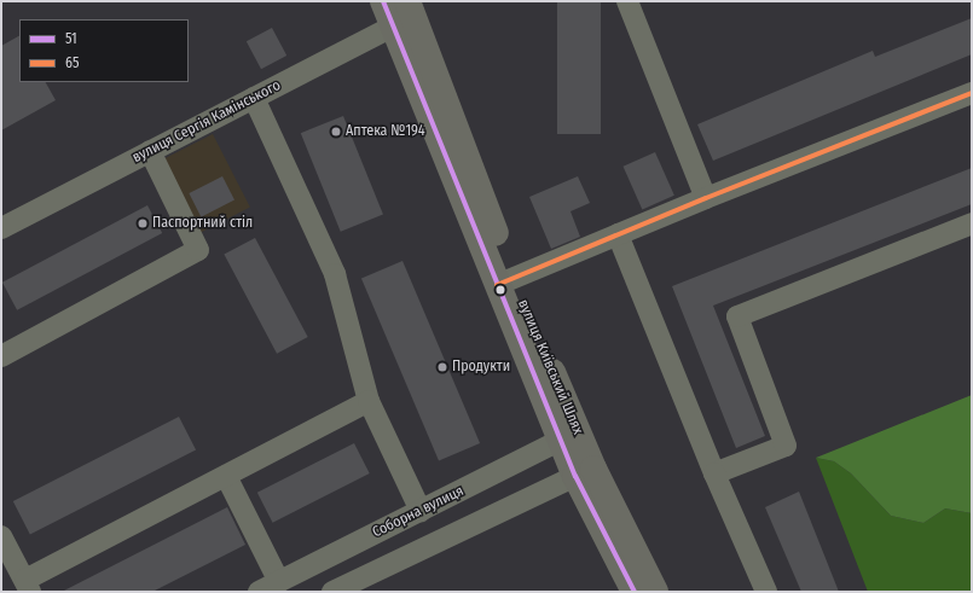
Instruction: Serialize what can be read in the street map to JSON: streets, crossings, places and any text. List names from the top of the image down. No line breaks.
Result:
{"streets":{"highway":["вулиця Київський Шлях"],"street":["вулиця Сергія Камінського","Соборна вулиця"]},"crossings":[["вулиця Сергія Камінського","вулиця Київський Шлях"],["вулиця Київський Шлях","Соборна вулиця"]],"places":["Аптека №194","Паспортний стіл","Продукти"],"lines":["transit line 51","transit line 65"],"legend":["51","65"]}
